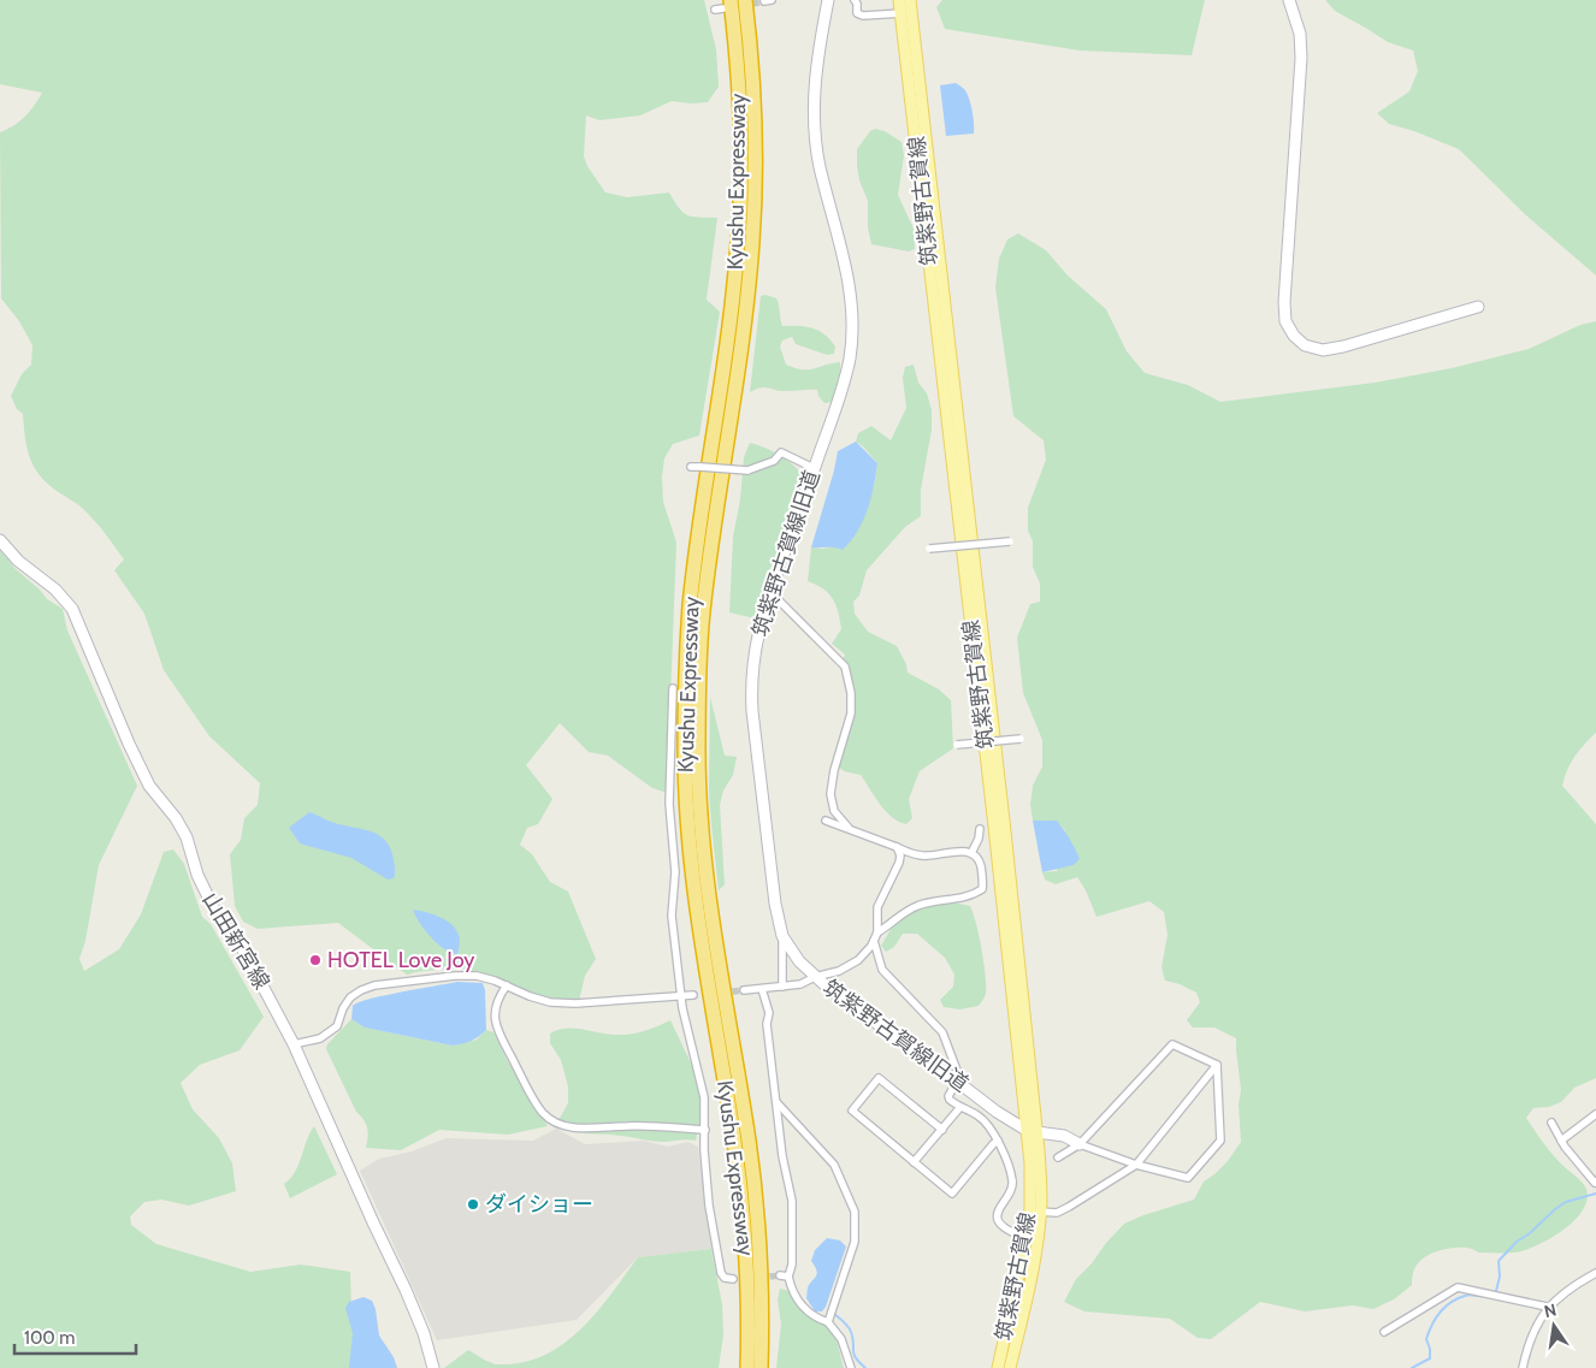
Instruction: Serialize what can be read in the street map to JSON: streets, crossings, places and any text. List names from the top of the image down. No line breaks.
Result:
{"streets":{"highway":["Kyushu Expressway"],"main road":["筑紫野古賀線"],"street":["筑紫野古賀線旧道","山田新宮線"]},"crossings":[["筑紫野古賀線","筑紫野古賀線旧道"]],"places":["HOTEL Love Joy","ダイショー"],"scale_bar":"100 m","north":"top"}
